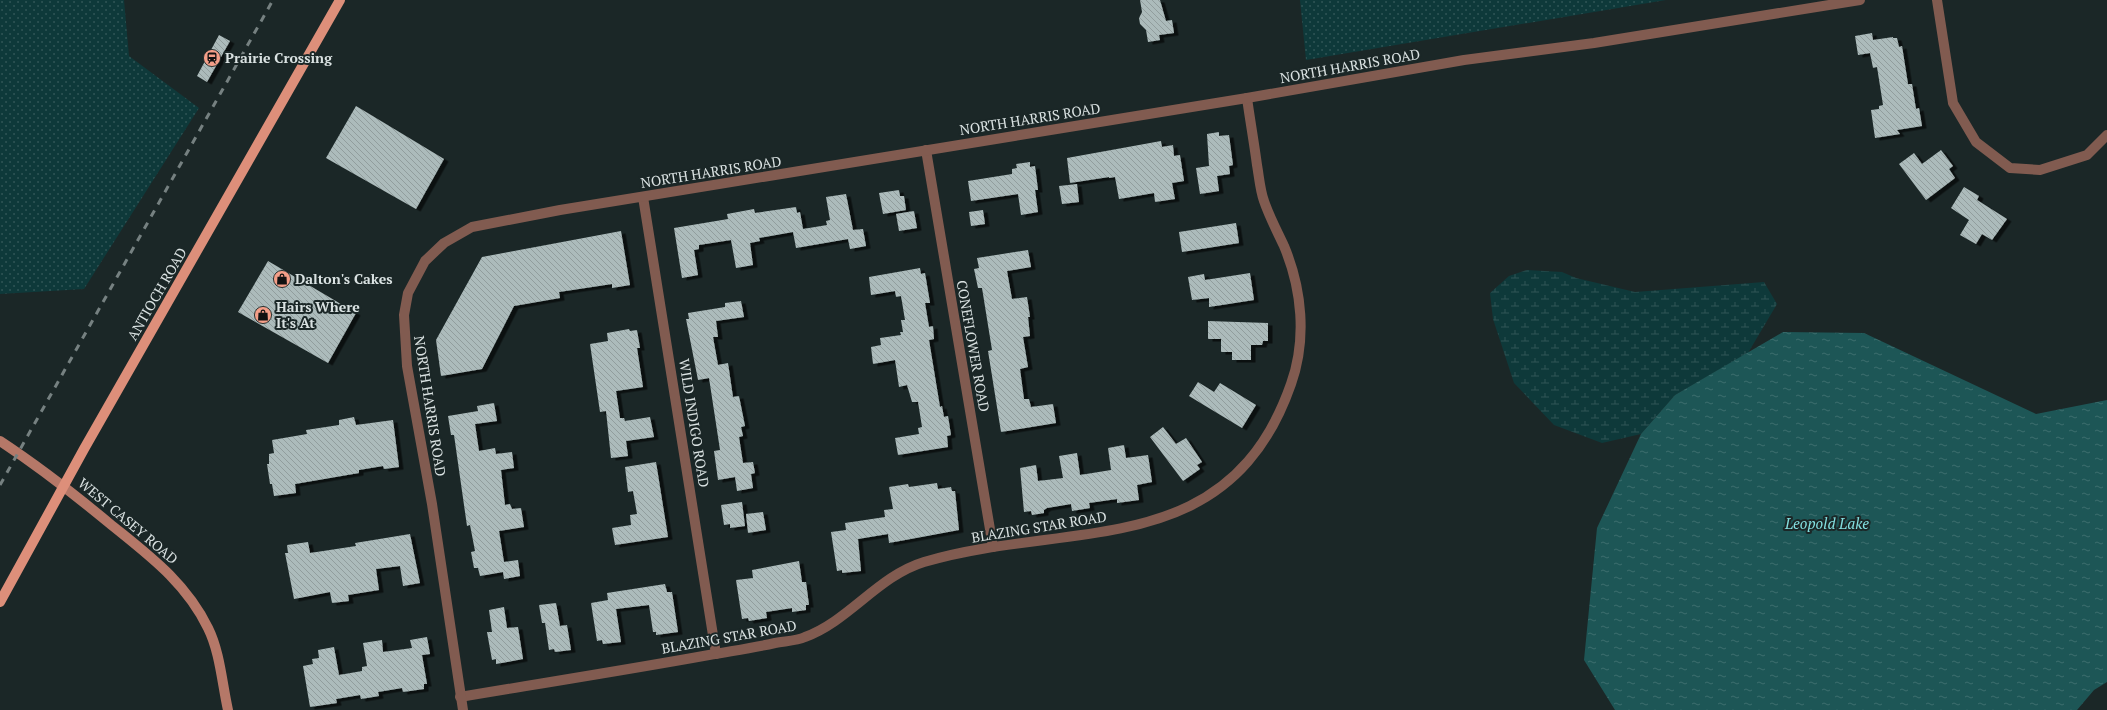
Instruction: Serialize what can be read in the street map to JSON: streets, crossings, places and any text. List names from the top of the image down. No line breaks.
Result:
{"streets":{"main road":["ANTIOCH ROAD","WEST CASEY ROAD"],"street":["NORTH HARRIS ROAD","CONEFLOWER ROAD","WILD INDIGO ROAD","BLAZING STAR ROAD"]},"crossings":[["NORTH HARRIS ROAD","CONEFLOWER ROAD"],["NORTH HARRIS ROAD","WILD INDIGO ROAD"],["NORTH HARRIS ROAD","BLAZING STAR ROAD"],["ANTIOCH ROAD","WEST CASEY ROAD"],["CONEFLOWER ROAD","BLAZING STAR ROAD"],["WILD INDIGO ROAD","BLAZING STAR ROAD"]],"water":["Leopold Lake"],"places":{"station":["Prairie Crossing"],"shop":["Dalton's Cakes","Hairs Where It's At"]}}
